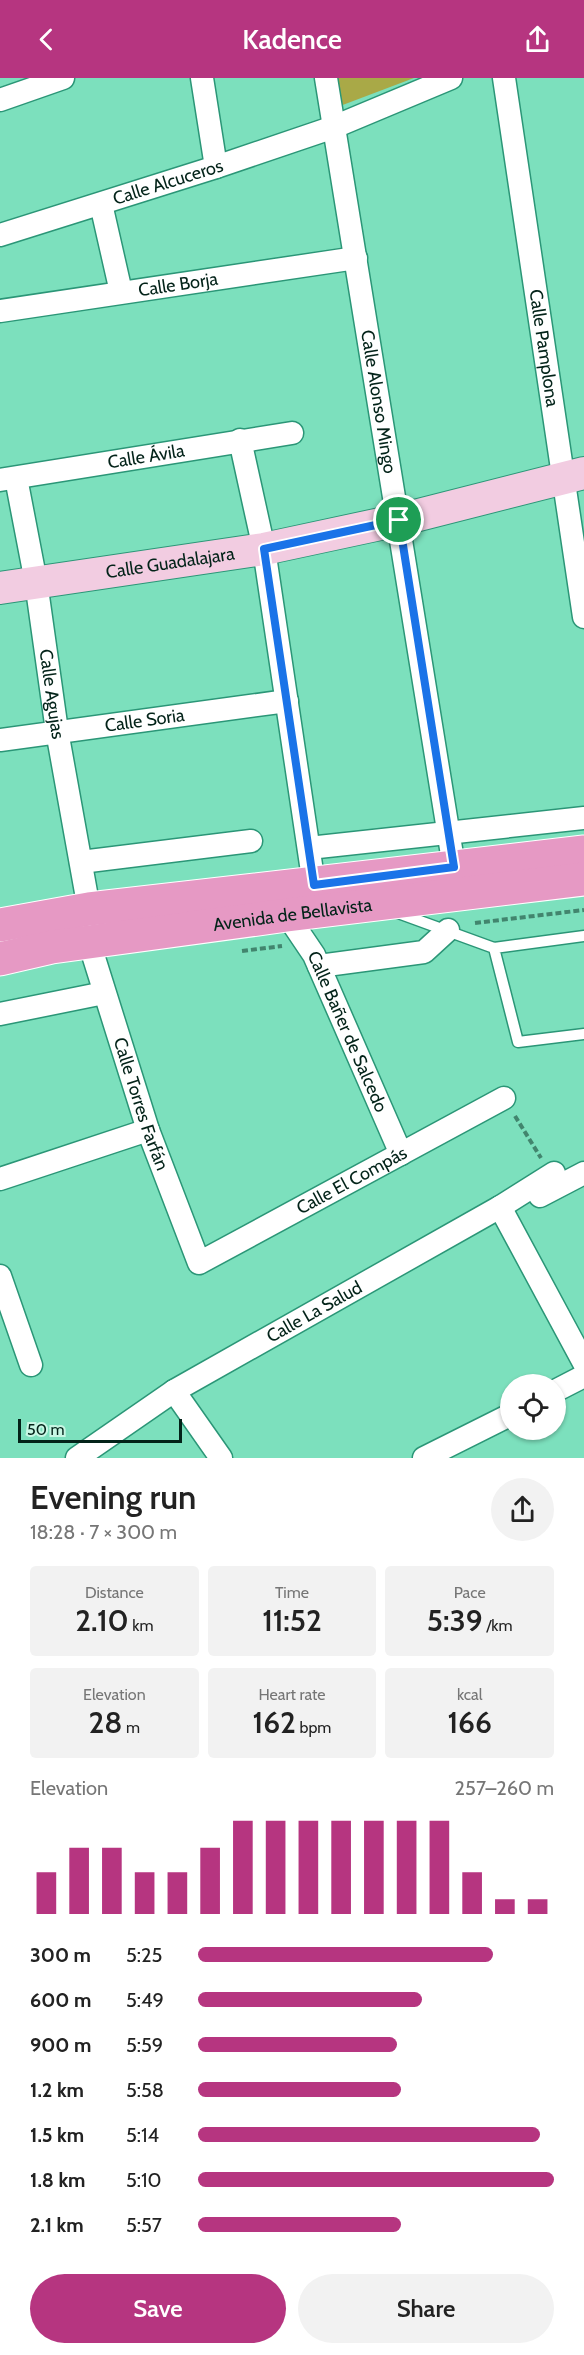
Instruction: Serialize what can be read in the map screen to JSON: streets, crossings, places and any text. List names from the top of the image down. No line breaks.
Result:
{"streets":{"main road":["Avenida de Bellavista"],"street":["Calle Alcuceros","Calle Borja","Calle Pamplona","Calle Alonso Mingo","Calle Ávila","Calle Guadalajara","Calle Agujas","Calle Soria","Calle Bañer de Salcedo","Calle Torres Farfán","Calle El Compás","Calle La Salud"]},"crossings":[["Calle Alcuceros","Calle Alonso Mingo"],["Calle Borja","Calle Alonso Mingo"],["Calle Pamplona","Calle Guadalajara"],["Calle Alonso Mingo","Calle Guadalajara"],["Calle Alonso Mingo","Avenida de Bellavista"],["Calle Ávila","Calle Agujas"],["Calle Guadalajara","Calle Agujas"],["Calle Agujas","Calle Soria"],["Calle Agujas","Avenida de Bellavista"],["Avenida de Bellavista","Calle Bañer de Salcedo"],["Avenida de Bellavista","Calle Torres Farfán"],["Calle Bañer de Salcedo","Calle El Compás"],["Calle Torres Farfán","Calle El Compás"]],"scale_bar":"50 m","page":{"header":"Kadence","scale":"50 m","heading":["Evening run","18:28 · 7 × 300 m"],"stats":[["Distance","2.10 km"],["Time","11:52"],["Pace","5:39 /km"],["Elevation","28 m"],["Heart rate","162 bpm"],["kcal","166"]],"chart":["Elevation","257–260 m"],"list":[{"name":"300 m","note":"5:25"},{"name":"600 m","note":"5:49"},{"name":"900 m","note":"5:59"},{"name":"1.2 km","note":"5:58"},{"name":"1.5 km","note":"5:14"},{"name":"1.8 km","note":"5:10"},{"name":"2.1 km","note":"5:57"}],"buttons":["Save","Share"]}}
